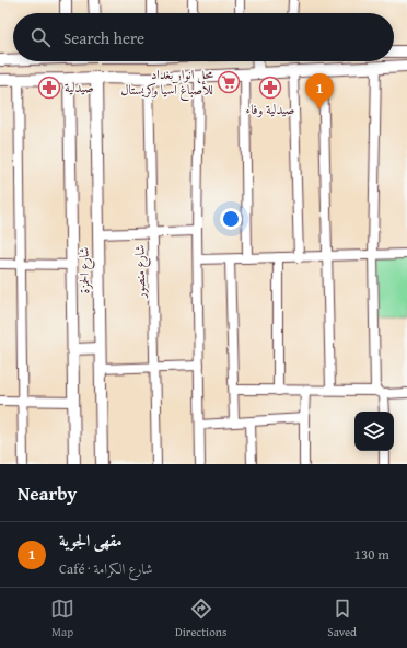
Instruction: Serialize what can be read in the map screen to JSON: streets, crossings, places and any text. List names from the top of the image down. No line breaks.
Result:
{"streets":{"street":["شارع الحمزة","شارع منصور"]},"places":{"supermarket":["محل انوار بغداد للأصباغ آسيا وكريستال"],"pharmacy":["صيدلية","صيدلية وفاء"]},"page":{"search":"Search here","pins":"1","heading":"Nearby","list":[{"mark":"1","name":"مقهى الجوية","note":"Café · شارع الكرامة","value":"130 m"}],"nav":["Map","Directions","Saved"]}}
